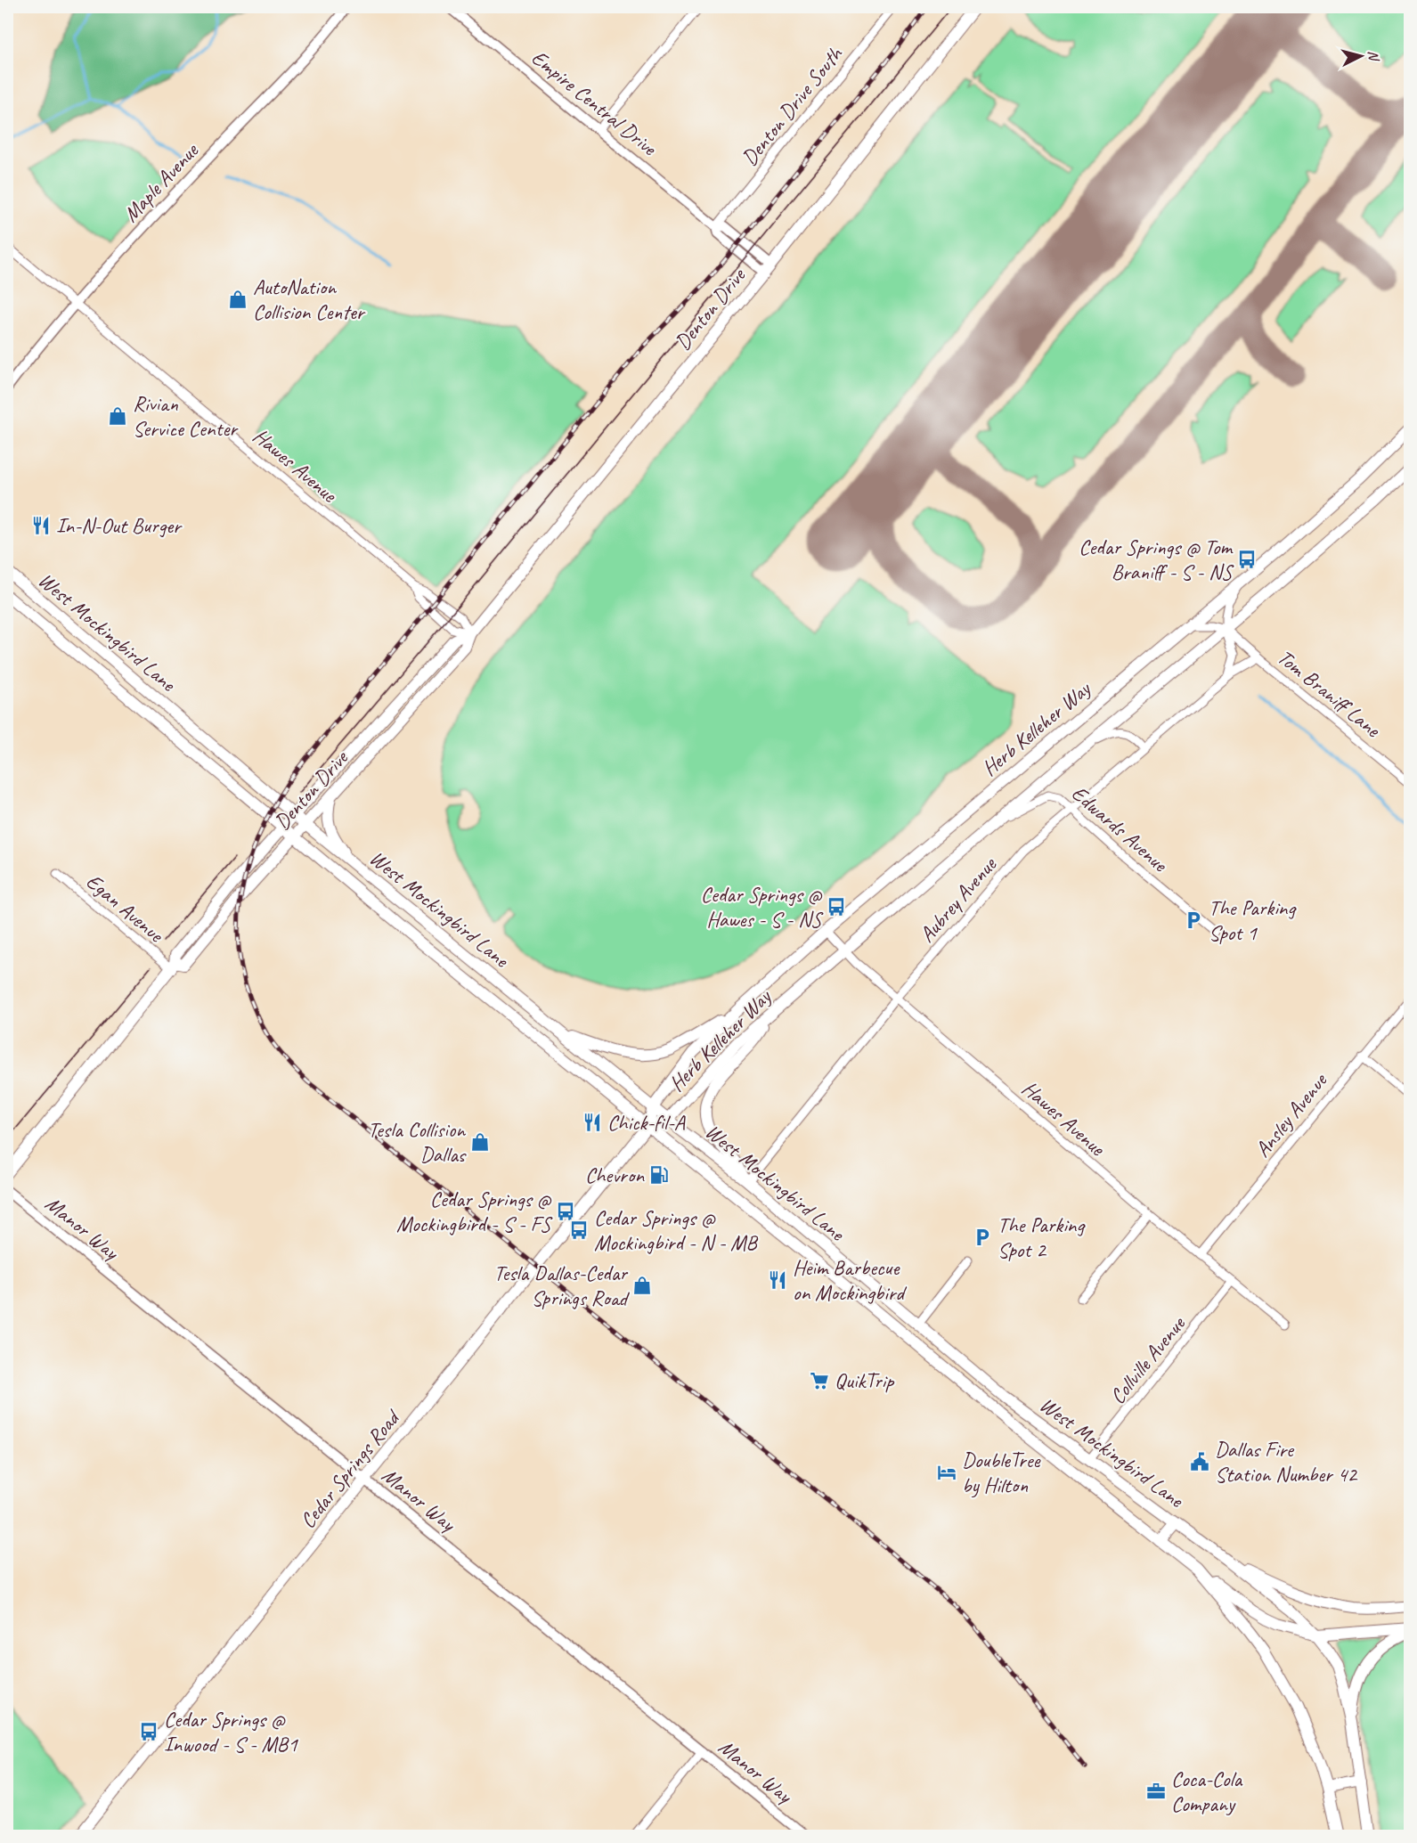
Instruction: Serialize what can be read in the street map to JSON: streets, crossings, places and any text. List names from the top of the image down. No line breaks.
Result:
{"streets":{"main road":["Denton Drive","West Mockingbird Lane","Herb Kelleher Way","Cedar Springs Road"],"street":["Empire Central Drive","Denton Drive South","Maple Avenue","Hawes Avenue","Tom Braniff Lane","Edwards Avenue","Aubrey Avenue","Egan Avenue","Ansley Avenue","Manor Way","Collville Avenue"]},"crossings":[["Empire Central Drive","Denton Drive South"],["Empire Central Drive","Denton Drive"],["Maple Avenue","Hawes Avenue"],["Denton Drive","Hawes Avenue"],["Denton Drive","West Mockingbird Lane"],["Denton Drive","Egan Avenue"],["Hawes Avenue","Herb Kelleher Way"],["Hawes Avenue","Aubrey Avenue"],["Hawes Avenue","Ansley Avenue"],["Hawes Avenue","Collville Avenue"],["West Mockingbird Lane","Herb Kelleher Way"],["West Mockingbird Lane","Aubrey Avenue"],["West Mockingbird Lane","Collville Avenue"],["West Mockingbird Lane","Cedar Springs Road"],["Tom Braniff Lane","Herb Kelleher Way"],["Tom Braniff Lane","Aubrey Avenue"],["Herb Kelleher Way","Edwards Avenue"],["Herb Kelleher Way","Cedar Springs Road"],["Edwards Avenue","Aubrey Avenue"],["Manor Way","Cedar Springs Road"]],"places":{"shop":["AutoNation Collision Center","Rivian Service Center","Tesla Collision Dallas","Tesla Dallas-Cedar Springs Road"],"restaurant":["In-N-Out Burger","Chick-fil-A","Heim Barbecue on Mockingbird"],"bus stop":["Cedar Springs @ Tom Braniff - S - NS","Cedar Springs @ Hawes - S - NS","Cedar Springs @ Mockingbird - S - FS","Cedar Springs @ Mockingbird - N - MB","Cedar Springs @ Inwood - S - MB1"],"parking":["The Parking Spot 1","The Parking Spot 2"],"fuel station":["Chevron"],"supermarket":["QuikTrip"],"public building":["Dallas Fire Station Number 42"],"hotel":["DoubleTree by Hilton"],"office":["Coca-Cola Company"]},"north":"right"}
